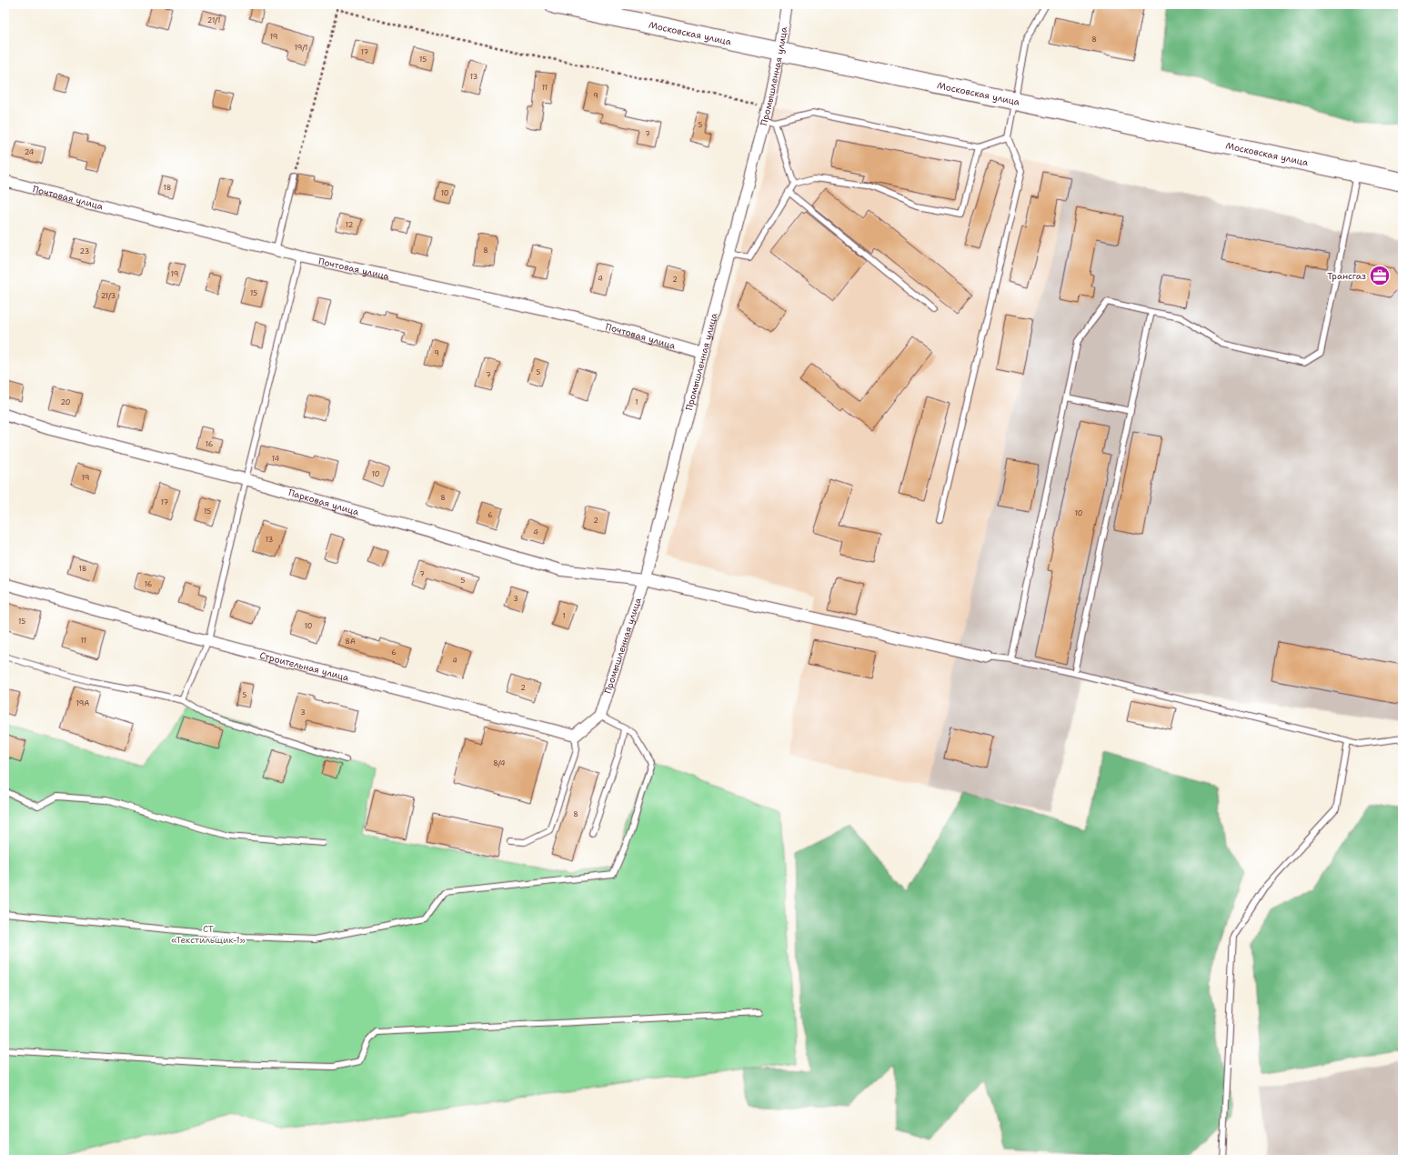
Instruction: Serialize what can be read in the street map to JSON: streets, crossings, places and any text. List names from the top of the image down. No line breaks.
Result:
{"streets":{"highway":["Московская улица"],"street":["Промышленная улица","Почтовая улица","Парковая улица","Строительная улица"]},"crossings":[["Московская улица","Промышленная улица"],["Промышленная улица","Почтовая улица"],["Промышленная улица","Парковая улица"]],"parks":["СТ «Текстильщик-1»"],"places":{"office":["Трансгаз"]},"house_numbers":["21/1","19","8","19/1","17","15","13","11","9","5","7","24","18","10","12","8","23","19","4","2","15","21/3","9","5","7","20","1","16","14","10","19","8","17","15","10","6","2","4","13","18","7","5","16","3","1","15","10","11","8А","6","4","2","5","19А","3","8/4","8"]}
